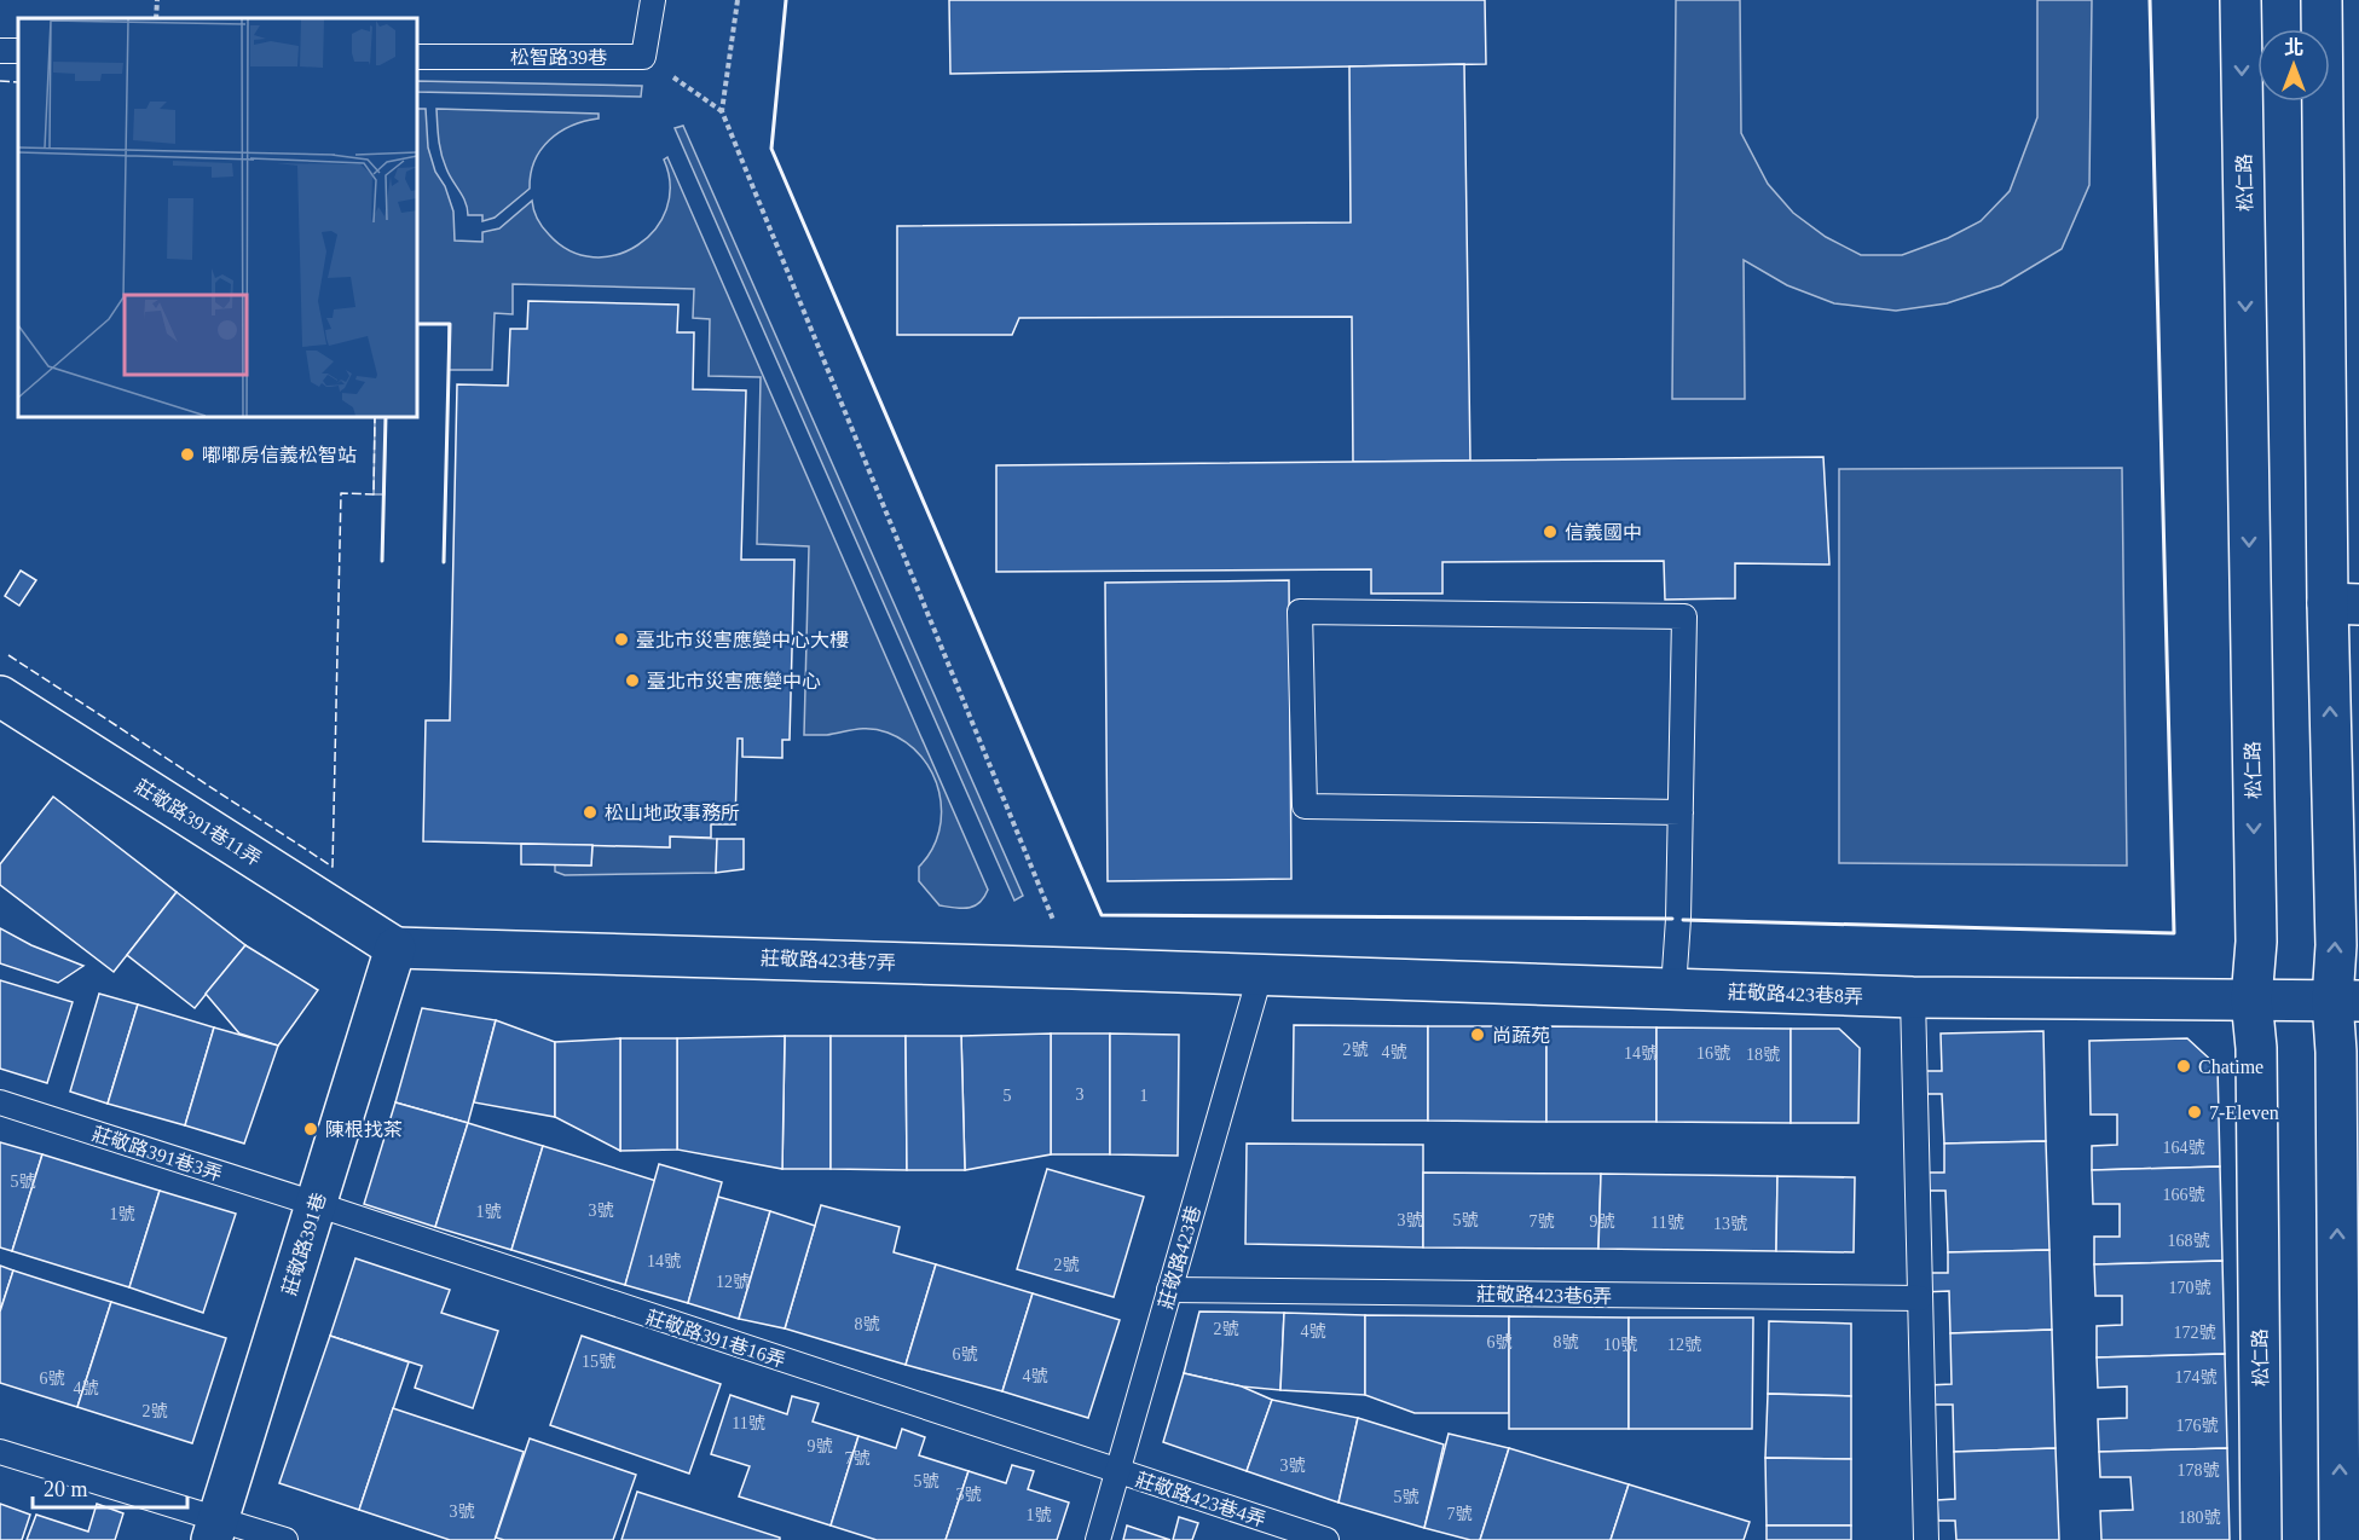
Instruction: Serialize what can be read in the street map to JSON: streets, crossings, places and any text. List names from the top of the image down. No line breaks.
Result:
{"streets":{"street":["松仁路","莊敬路391巷11弄","莊敬路423巷7弄","莊敬路423巷8弄","莊敬路391巷"],"lane":["松智路39巷","莊敬路391巷3弄","莊敬路423巷","莊敬路423巷6弄","莊敬路391巷16弄","莊敬路423巷4弄"]},"crossings":[["松仁路","莊敬路423巷8弄"],["莊敬路391巷11弄","莊敬路423巷7弄"],["莊敬路391巷11弄","莊敬路391巷"],["莊敬路423巷7弄","莊敬路423巷8弄"],["莊敬路423巷7弄","莊敬路391巷"],["莊敬路423巷7弄","莊敬路423巷"],["莊敬路423巷8弄","莊敬路423巷"],["莊敬路391巷3弄","莊敬路391巷"],["莊敬路391巷3弄","莊敬路391巷16弄"],["莊敬路391巷","莊敬路391巷16弄"],["莊敬路423巷","莊敬路423巷6弄"],["莊敬路423巷","莊敬路391巷16弄"],["莊敬路423巷","莊敬路423巷4弄"],["莊敬路391巷16弄","莊敬路423巷4弄"]],"places":["嘟嘟房信義松智站","信義國中","臺北市災害應變中心大樓","臺北市災害應變中心","松山地政事務所","尚蔬苑","Chatime","7-Eleven","陳根找茶"],"house_numbers":["2號","4號","14號","16號","18號","3","5","1","164號","5號","166號","3號","1號","1號","3號","5號","7號","9號","11號","13號","168號","14號","2號","12號","170號","8號","2號","4號","172號","6號","8號","10號","12號","6號","15號","4號","174號","6號","4號","2號","11號","176號","9號","7號","3號","178號","5號","3號","5號","3號","7號","1號","180號"],"scale_bar":"20 m","north":"top"}
